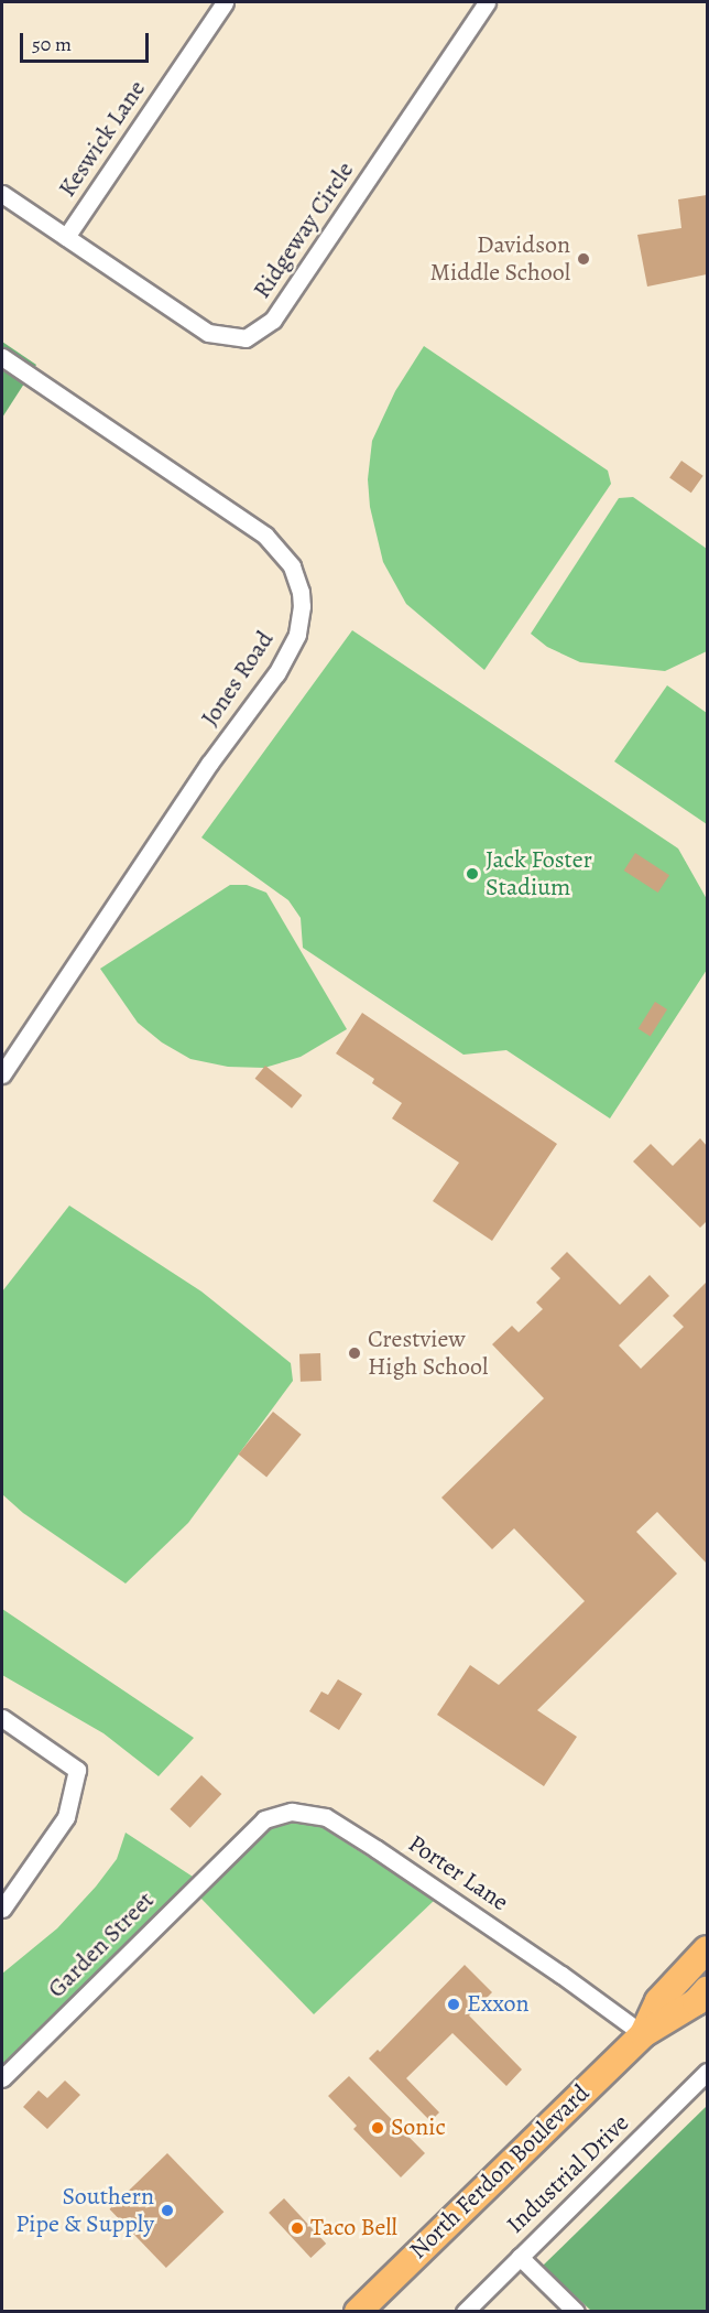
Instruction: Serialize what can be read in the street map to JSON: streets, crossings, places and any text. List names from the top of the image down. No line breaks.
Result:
{"streets":{"main road":["North Ferdon Boulevard"],"street":["Keswick Lane","Ridgeway Circle","Jones Road","Porter Lane","Garden Street","Industrial Drive"]},"crossings":[["Keswick Lane","Ridgeway Circle"],["Porter Lane","Garden Street"],["Porter Lane","North Ferdon Boulevard"]],"places":["Davidson Middle School","Jack Foster Stadium","Crestview High School","Exxon","Sonic","Southern Pipe & Supply","Taco Bell"],"scale_bar":"50 m"}
